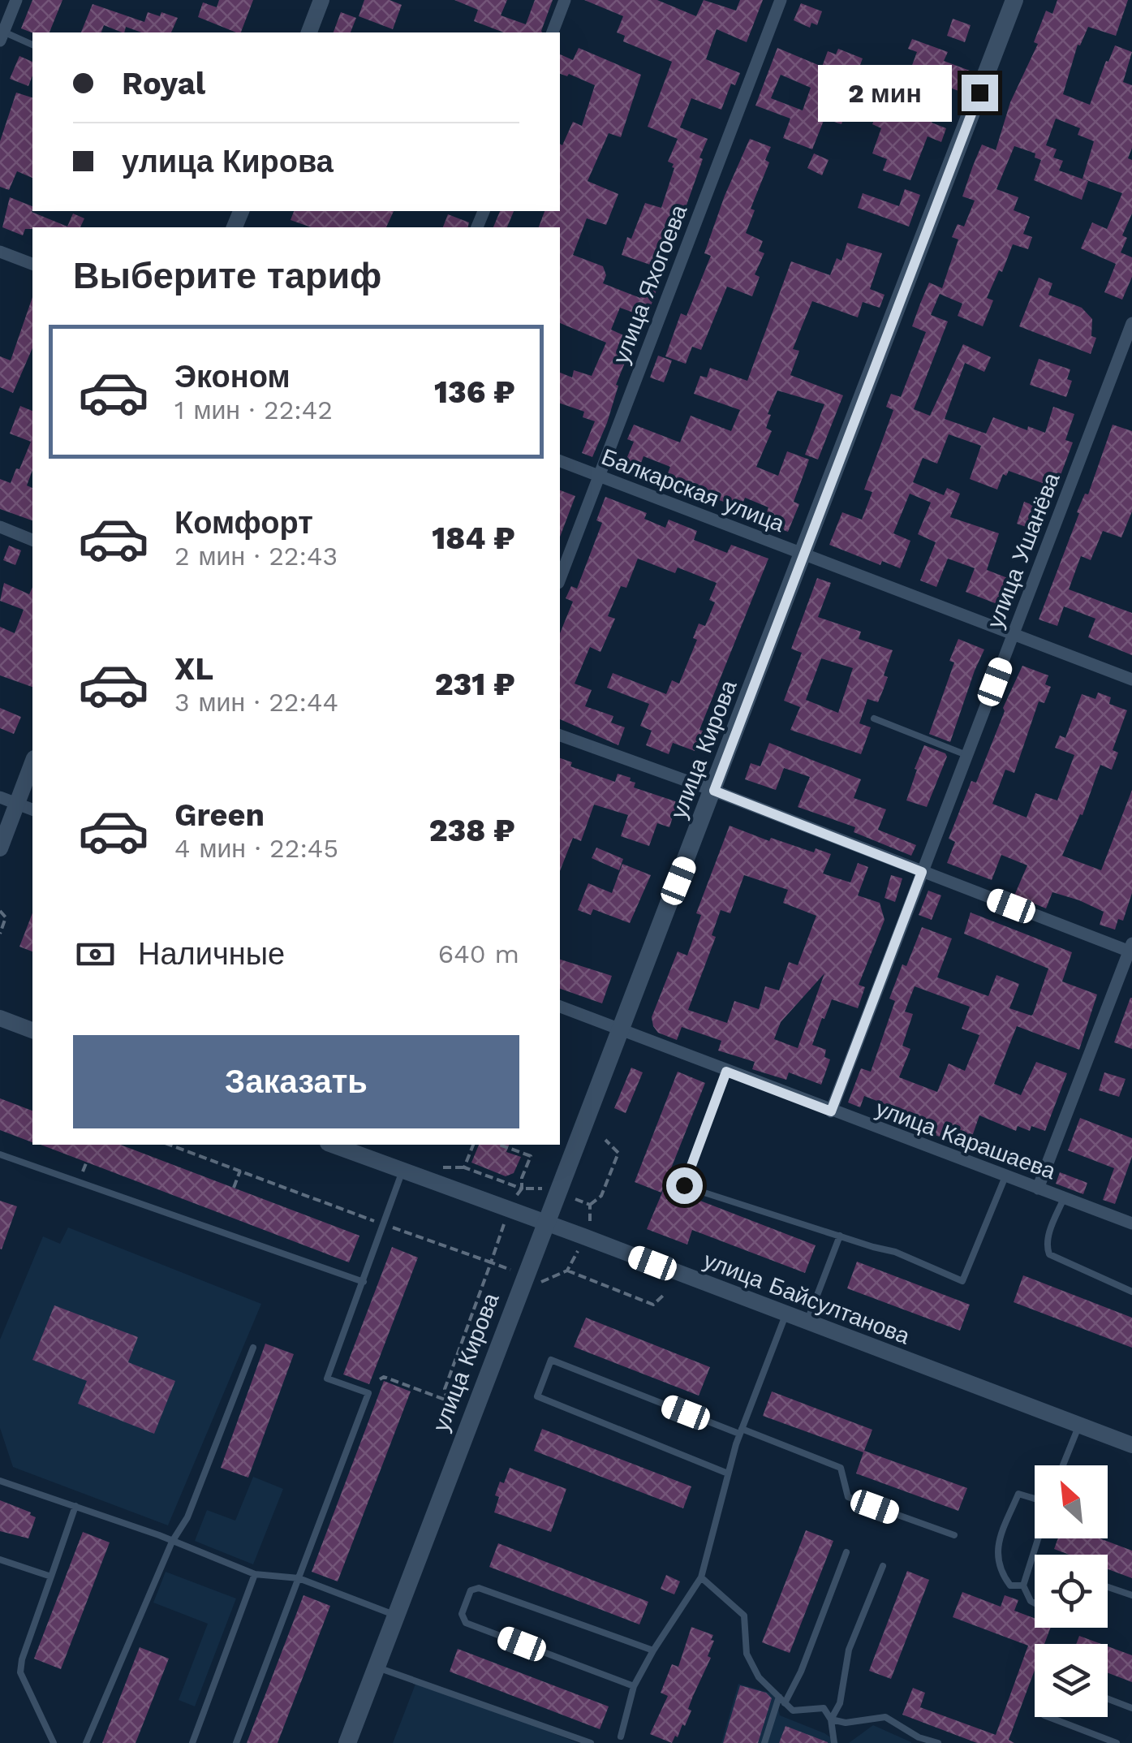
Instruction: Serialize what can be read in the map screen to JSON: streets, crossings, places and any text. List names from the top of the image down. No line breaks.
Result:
{"streets":{"main road":["улица Кирова"],"street":["улица Яхогоева","Балкарская улица","улица Ушанёва","улица Карашаева","улица Байсултанова"]},"crossings":[["улица Яхогоева","Балкарская улица"],["Балкарская улица","улица Ушанёва"],["Балкарская улица","улица Кирова"],["улица Ушанёва","улица Карашаева"],["улица Кирова","улица Карашаева"],["улица Кирова","улица Байсултанова"]],"north":"top left","page":{"banner":["Royal","улица Кирова"],"bubble":"2 мин","heading":"Выберите тариф","list":[{"name":"Эконом","note":"1 мин · 22:42","value":"136 ₽"},{"name":"Комфорт","note":"2 мин · 22:43","value":"184 ₽"},{"name":"XL","note":"3 мин · 22:44","value":"231 ₽"},{"name":"Green","note":"4 мин · 22:45","value":"238 ₽"}],"pay":["Наличные","640 m"],"buttons":"Заказать"}}
